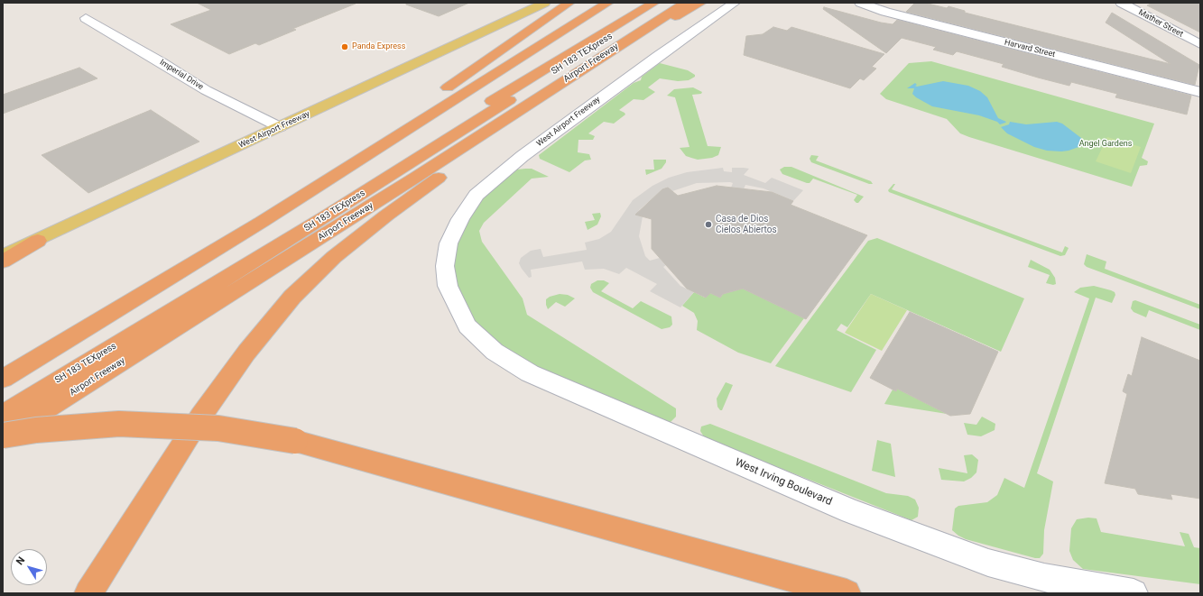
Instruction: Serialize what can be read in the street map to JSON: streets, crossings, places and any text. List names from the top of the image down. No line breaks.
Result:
{"streets":{"highway":["SH 183 TEXpress","Airport Freeway"],"main road":["West Airport Freeway"],"street":["Mather Street","Harvard Street","Imperial Drive","West Irving Boulevard"]},"crossings":[["Imperial Drive","West Airport Freeway"],["West Airport Freeway","West Irving Boulevard"]],"parks":["Angel Gardens"],"places":["Panda Express","Casa de Dios Cielos Abiertos"],"north":"top left"}
